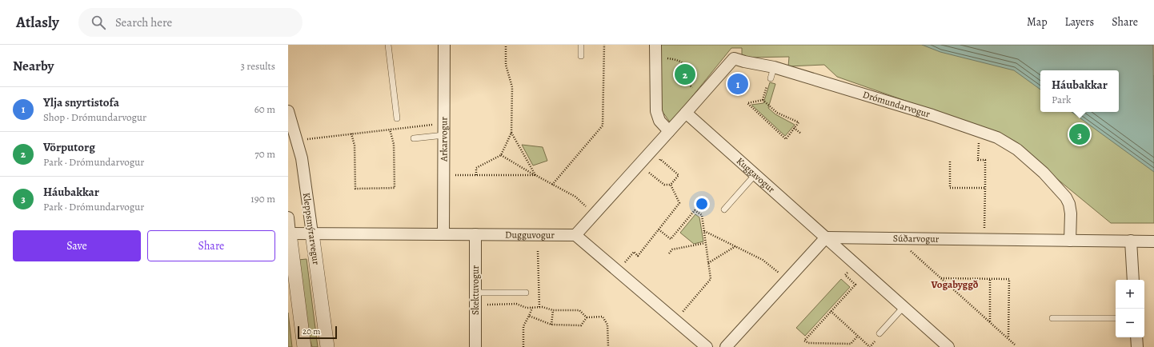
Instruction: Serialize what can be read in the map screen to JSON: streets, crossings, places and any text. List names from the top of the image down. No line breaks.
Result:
{"streets":{"street":["Drómundarvogur","Arkarvogur","Kuggavogur","Kleppsmýrarvegur","Dugguvogur","Súðarvogur","Skektuvogur"]},"crossings":[["Drómundarvogur","Kuggavogur"],["Drómundarvogur","Súðarvogur"],["Arkarvogur","Dugguvogur"],["Kuggavogur","Súðarvogur"],["Kleppsmýrarvegur","Dugguvogur"],["Dugguvogur","Skektuvogur"]],"districts":["Vogabyggð"],"scale_bar":"20 m","page":{"header":"Atlasly","search":"Search here","nav":["Map","Layers","Share"],"heading":["Nearby","3 results"],"pins":["2","1","3"],"popup":["Háubakkar","Park"],"list":[{"mark":"1","name":"Ylja snyrtistofa","note":"Shop · Drómundarvogur","value":"60 m"},{"mark":"2","name":"Vörputorg","note":"Park · Drómundarvogur","value":"70 m"},{"mark":"3","name":"Háubakkar","note":"Park · Drómundarvogur","value":"190 m"}],"buttons":["Save","Share"],"map_buttons":["+","−"],"scale":"20 m"}}
